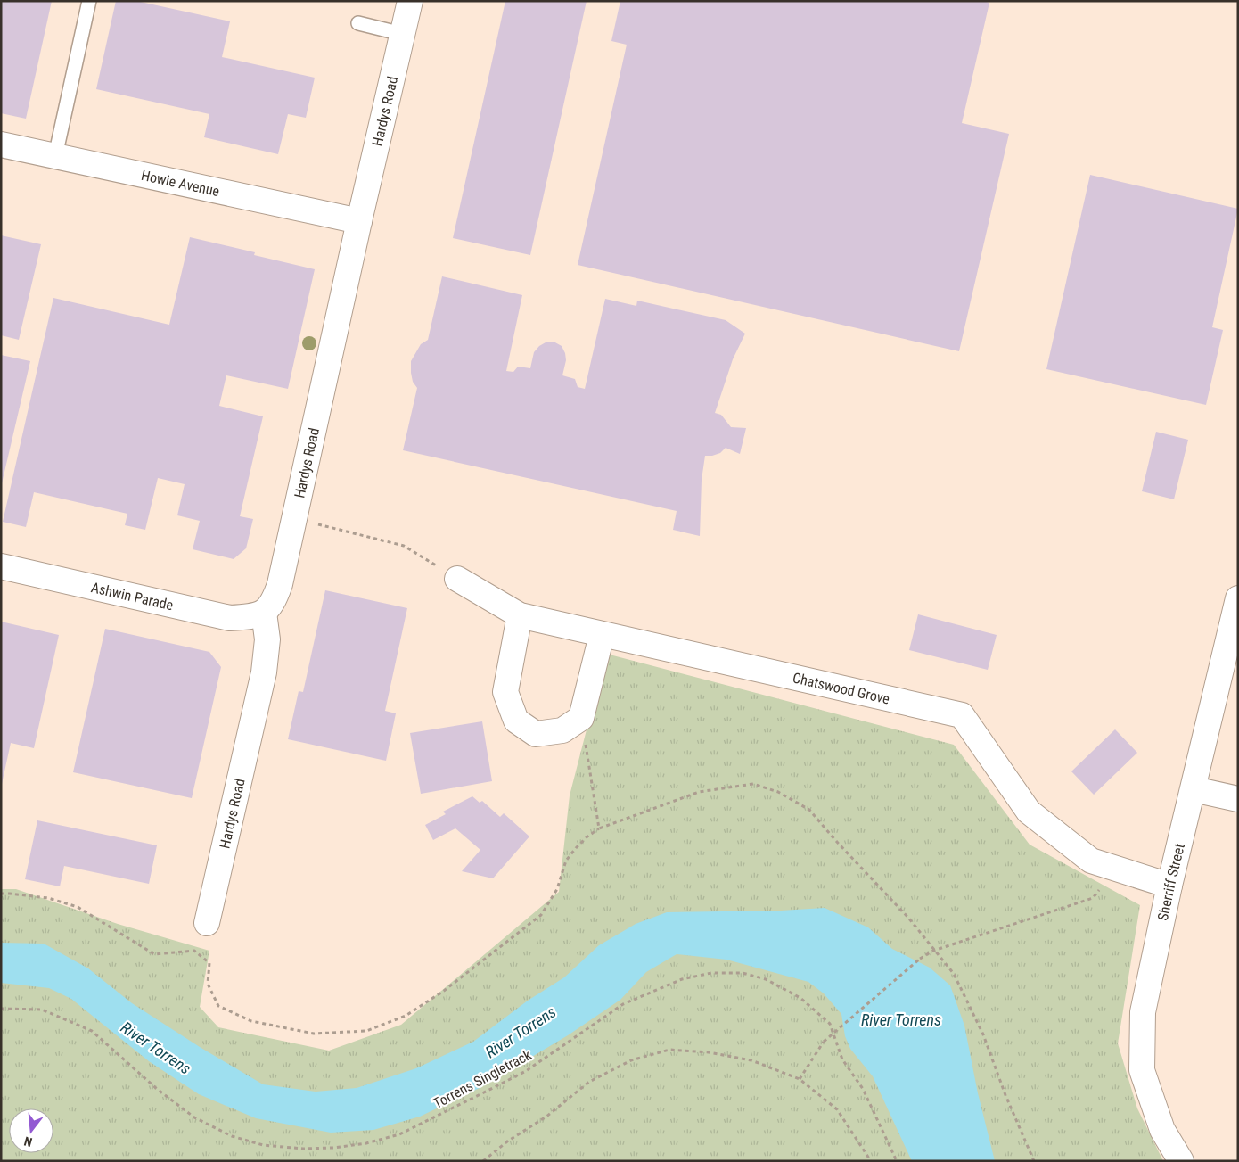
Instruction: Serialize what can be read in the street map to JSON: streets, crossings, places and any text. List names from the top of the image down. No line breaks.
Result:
{"streets":{"street":["Hardys Road","Howie Avenue","Ashwin Parade","Chatswood Grove","Sherriff Street"],"path":["Torrens Singletrack"]},"crossings":[["Hardys Road","Howie Avenue"],["Hardys Road","Ashwin Parade"],["Chatswood Grove","Sherriff Street"]],"water":["River Torrens"],"north":"bottom"}
